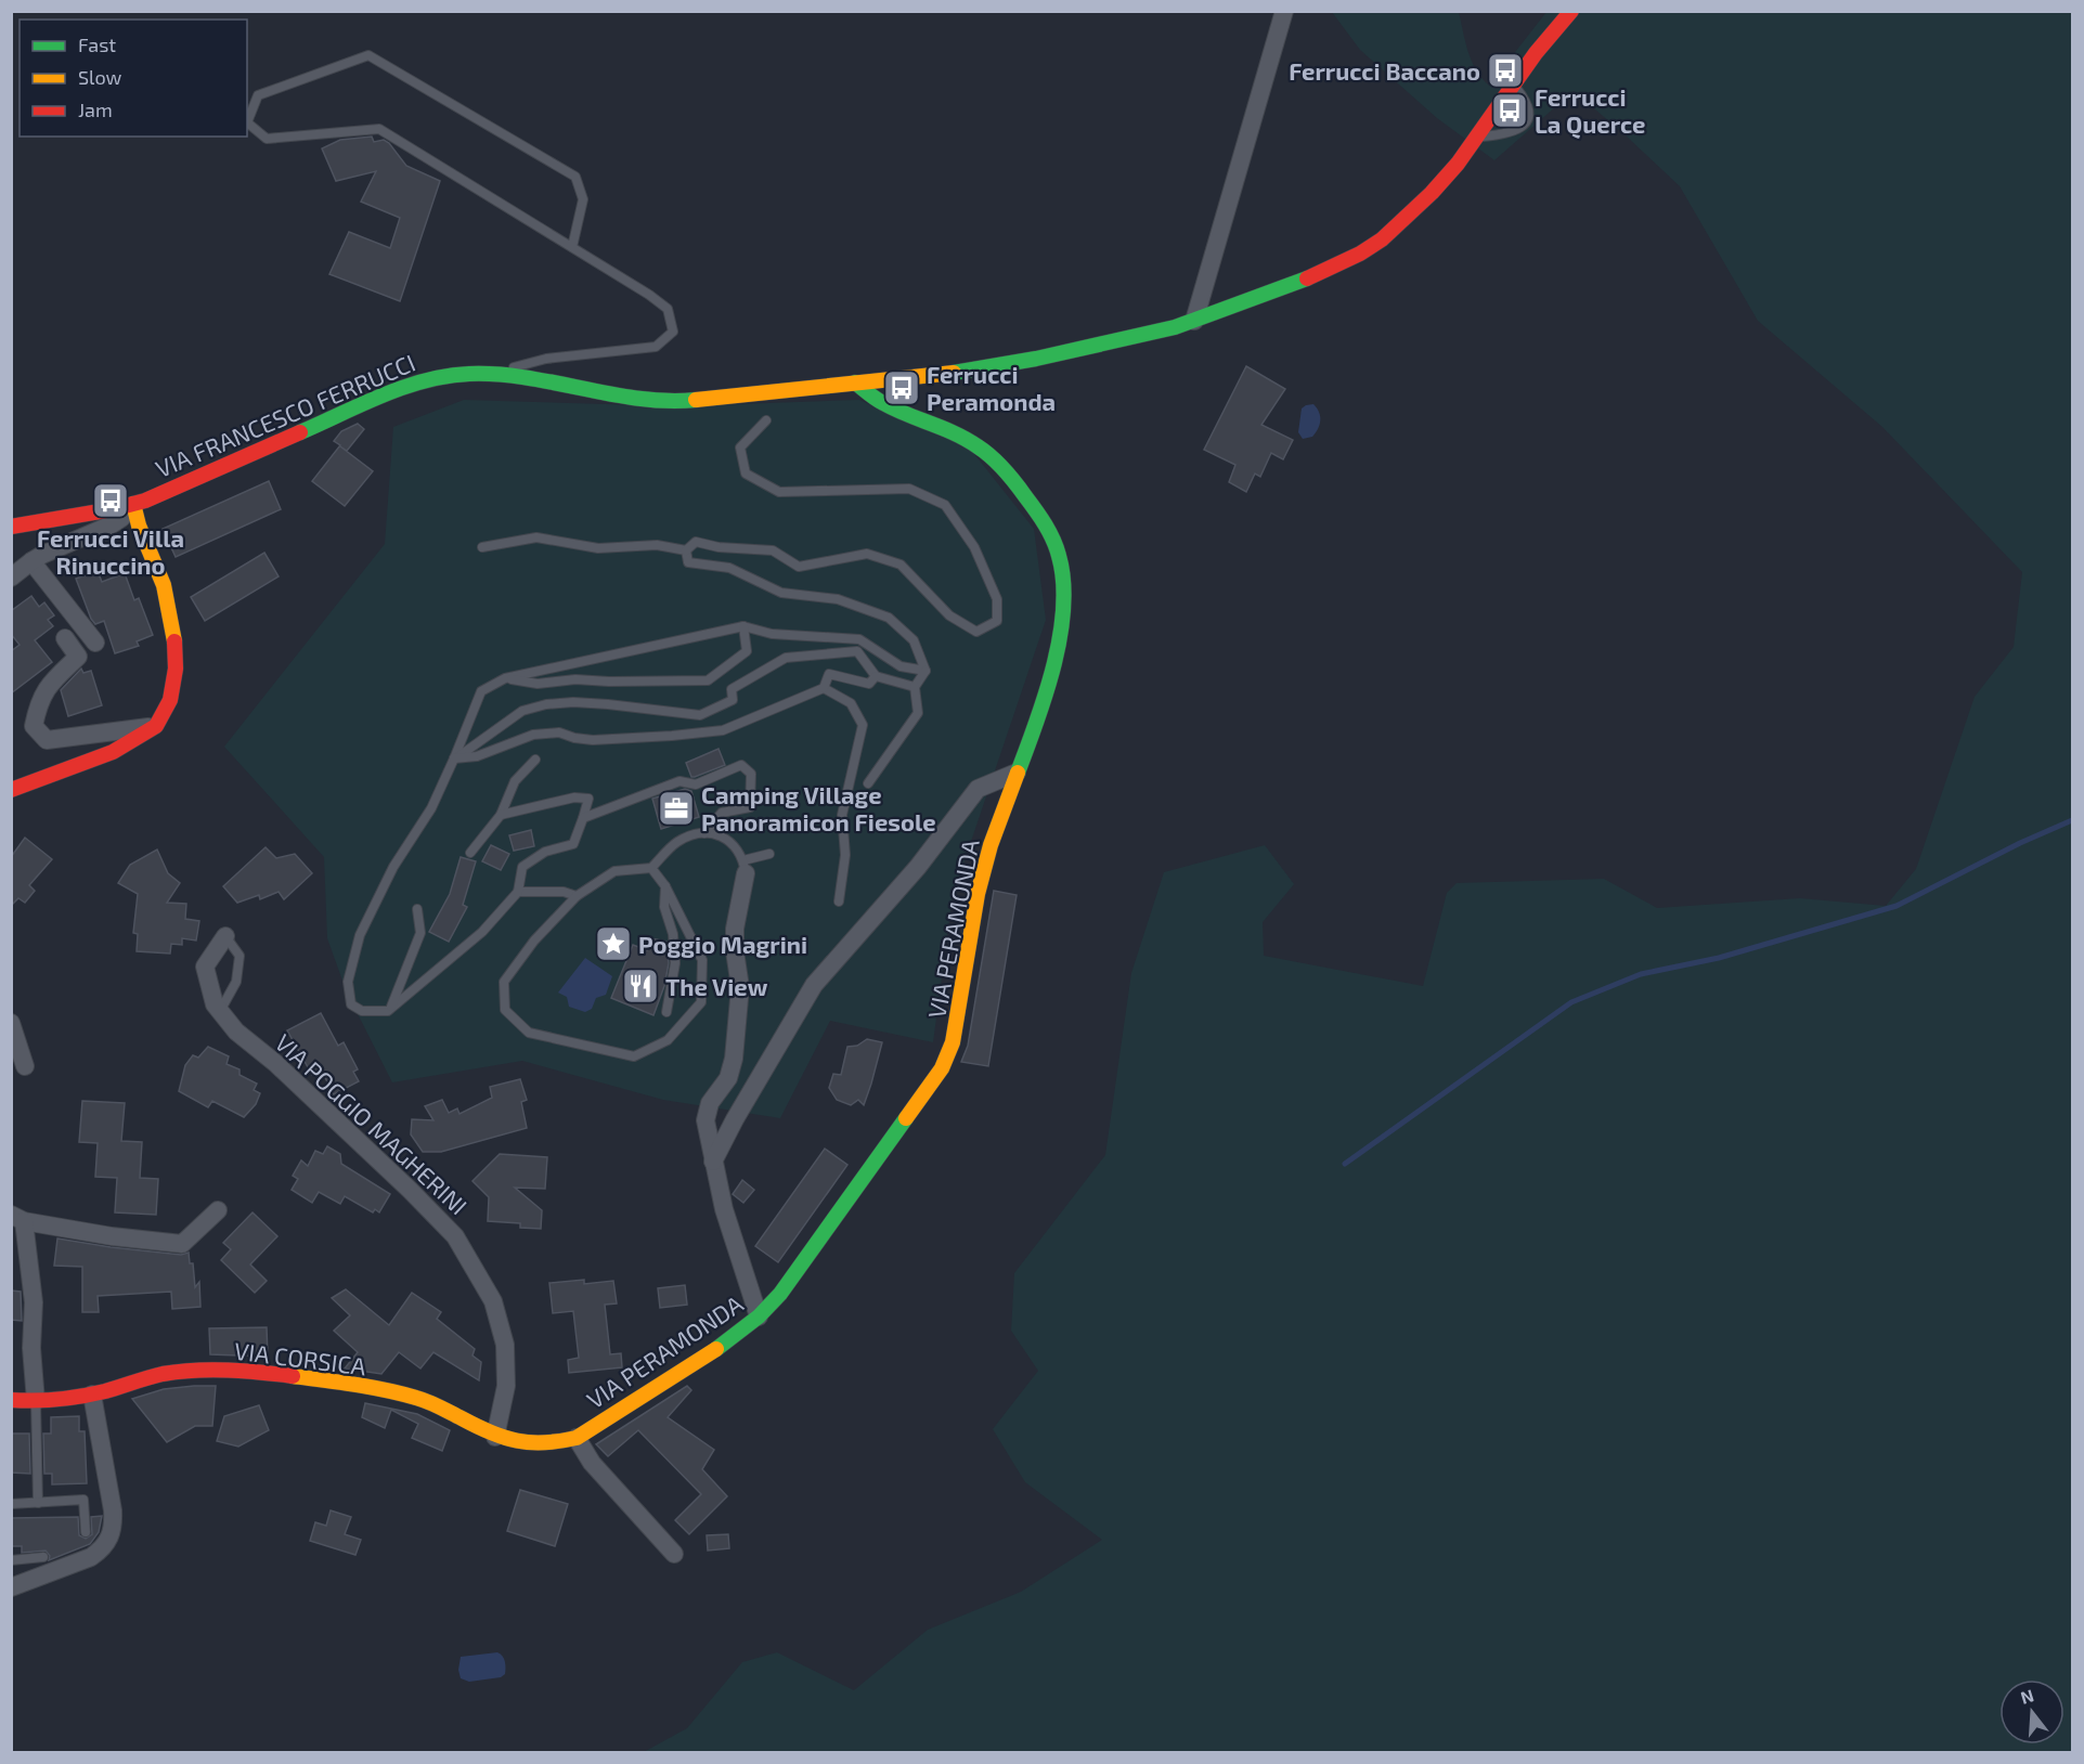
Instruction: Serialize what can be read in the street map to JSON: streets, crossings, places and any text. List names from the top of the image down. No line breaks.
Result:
{"streets":{"street":["VIA FRANCESCO FERRUCCI","VIA PERAMONDA","VIA POGGIO MAGHERINI","VIA CORSICA"]},"crossings":[["VIA FRANCESCO FERRUCCI","VIA PERAMONDA"],["VIA PERAMONDA","VIA CORSICA"],["VIA POGGIO MAGHERINI","VIA CORSICA"]],"places":{"bus stop":["Ferrucci Baccano","Ferrucci La Querce","Ferrucci Peramonda","Ferrucci Villa Rinuccino"],"office":["Camping Village Panoramicon Fiesole"],"place":["Poggio Magrini"],"restaurant":["The View"]},"legend":["Fast","Slow","Jam"],"north":"top"}
